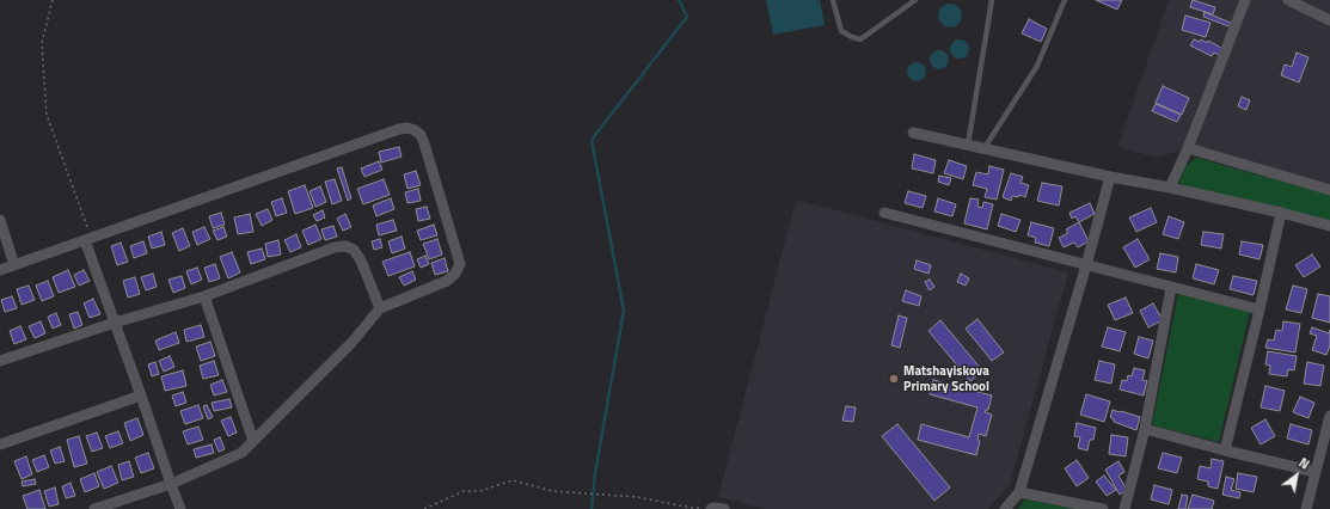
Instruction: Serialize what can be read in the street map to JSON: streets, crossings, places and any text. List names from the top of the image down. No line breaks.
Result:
{"places":["Matshayiskova Primary School"],"north":"top right"}
